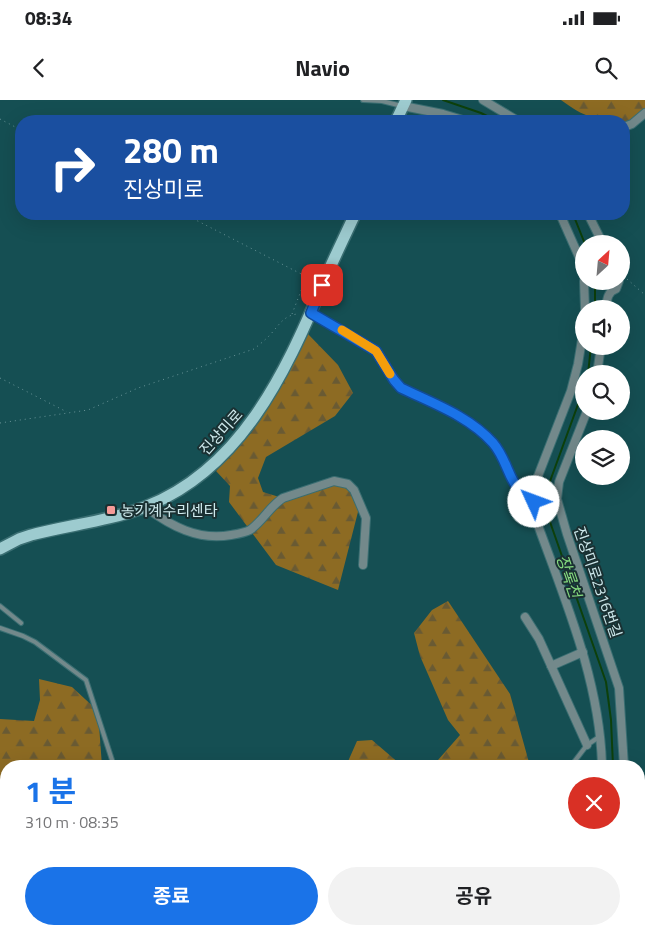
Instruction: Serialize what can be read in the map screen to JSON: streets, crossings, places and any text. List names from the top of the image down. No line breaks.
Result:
{"streets":{"main road":["진상미로"],"street":["진상미로2316번길"]},"water":["장록천"],"places":{"transit":["농기계수리센타"]},"north":"top right","page":{"status":"08:34","header":"Navio","turn":["280 m","진상미로"],"heading":["1 분","310 m · 08:35"],"buttons":["종료","공유"]}}
